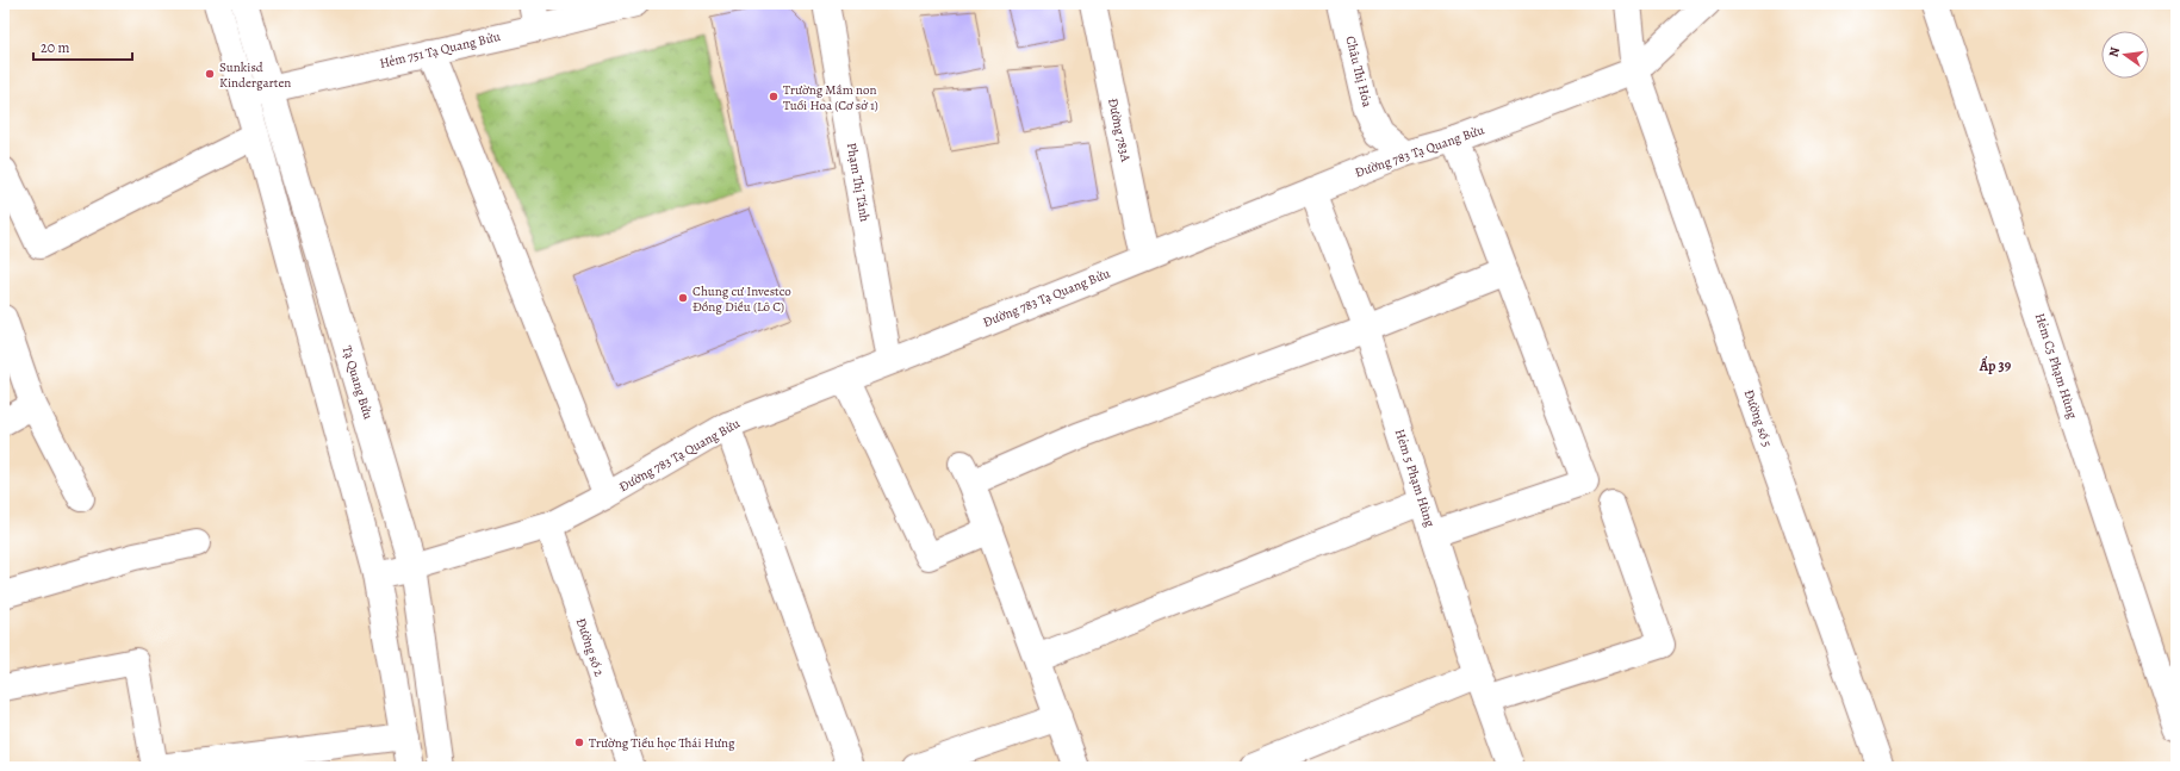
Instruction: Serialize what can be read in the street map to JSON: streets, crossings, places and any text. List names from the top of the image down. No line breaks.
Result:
{"streets":{"street":["Hẻm 751 Tạ Quang Bửu","Châu Thị Hóa","Đường 783A","Đường 783 Tạ Quang Bửu","Phạm Thị Tánh","Hẻm C5 Phạm Hùng","Tạ Quang Bửu","Đường số 5","Hẻm 5 Phạm Hùng","Đường số 2"]},"crossings":[["Hẻm 751 Tạ Quang Bửu","Tạ Quang Bửu"],["Châu Thị Hóa","Đường 783 Tạ Quang Bửu"],["Đường 783A","Đường 783 Tạ Quang Bửu"],["Đường 783 Tạ Quang Bửu","Phạm Thị Tánh"],["Đường 783 Tạ Quang Bửu","Tạ Quang Bửu"],["Đường 783 Tạ Quang Bửu","Đường số 5"],["Đường 783 Tạ Quang Bửu","Hẻm 5 Phạm Hùng"],["Đường 783 Tạ Quang Bửu","Đường số 2"]],"districts":["Ấp 39"],"places":["Sunkisd Kindergarten","Trường Mầm non Tuổi Hoa (Cơ sở 1)","Chung cư Investco Đồng Diều (Lô C)","Trường Tiểu học Thái Hưng"],"scale_bar":"20 m","north":"left"}
